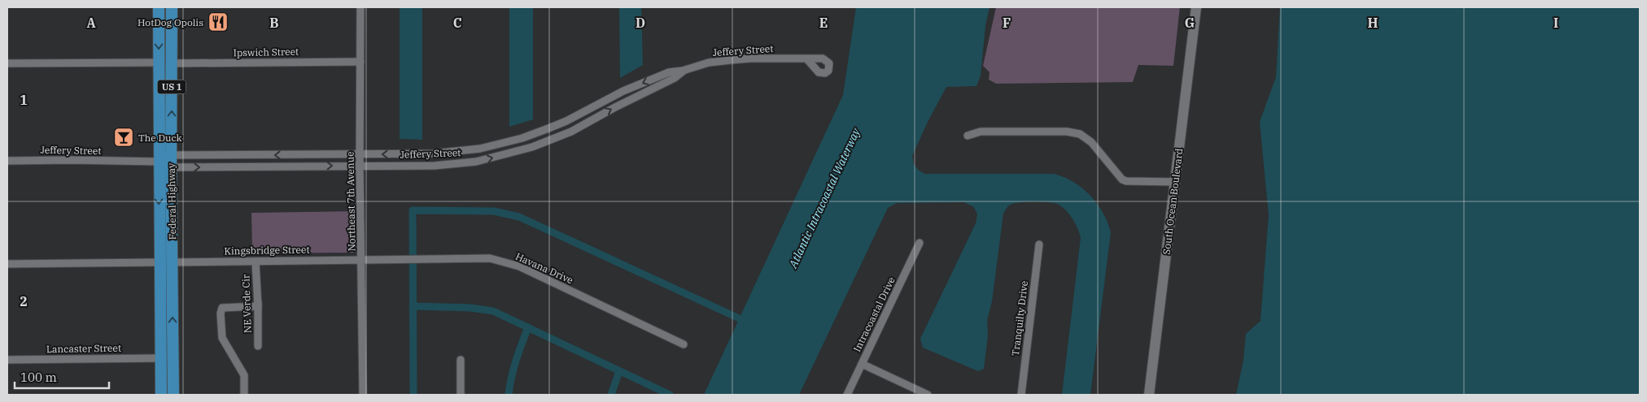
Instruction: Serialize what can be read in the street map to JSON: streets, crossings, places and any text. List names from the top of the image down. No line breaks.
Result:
{"streets":{"main road":["US 1","Federal Highway","South Ocean Boulevard"],"street":["Jeffery Street","Ipswich Street","Northeast 7th Avenue","Kingsbridge Street","Havana Drive","NE Verde Cir","Intracoastal Drive","Tranquilty Drive","Lancaster Street"]},"crossings":[["Jeffery Street","Federal Highway"],["Jeffery Street","Northeast 7th Avenue"],["Ipswich Street","Federal Highway"],["Ipswich Street","Northeast 7th Avenue"],["Federal Highway","Kingsbridge Street"],["Federal Highway","Lancaster Street"],["Northeast 7th Avenue","Kingsbridge Street"],["Northeast 7th Avenue","Havana Drive"],["Kingsbridge Street","Havana Drive"]],"water":["Atlantic Intracoastal Waterway"],"places":{"restaurant":["HotDog Opolis"],"bar":["The Duck"]},"scale_bar":"100 m","grid":{"columns":["A","B","C","D","E","F","G","H","I"],"rows":["1","2"]}}
